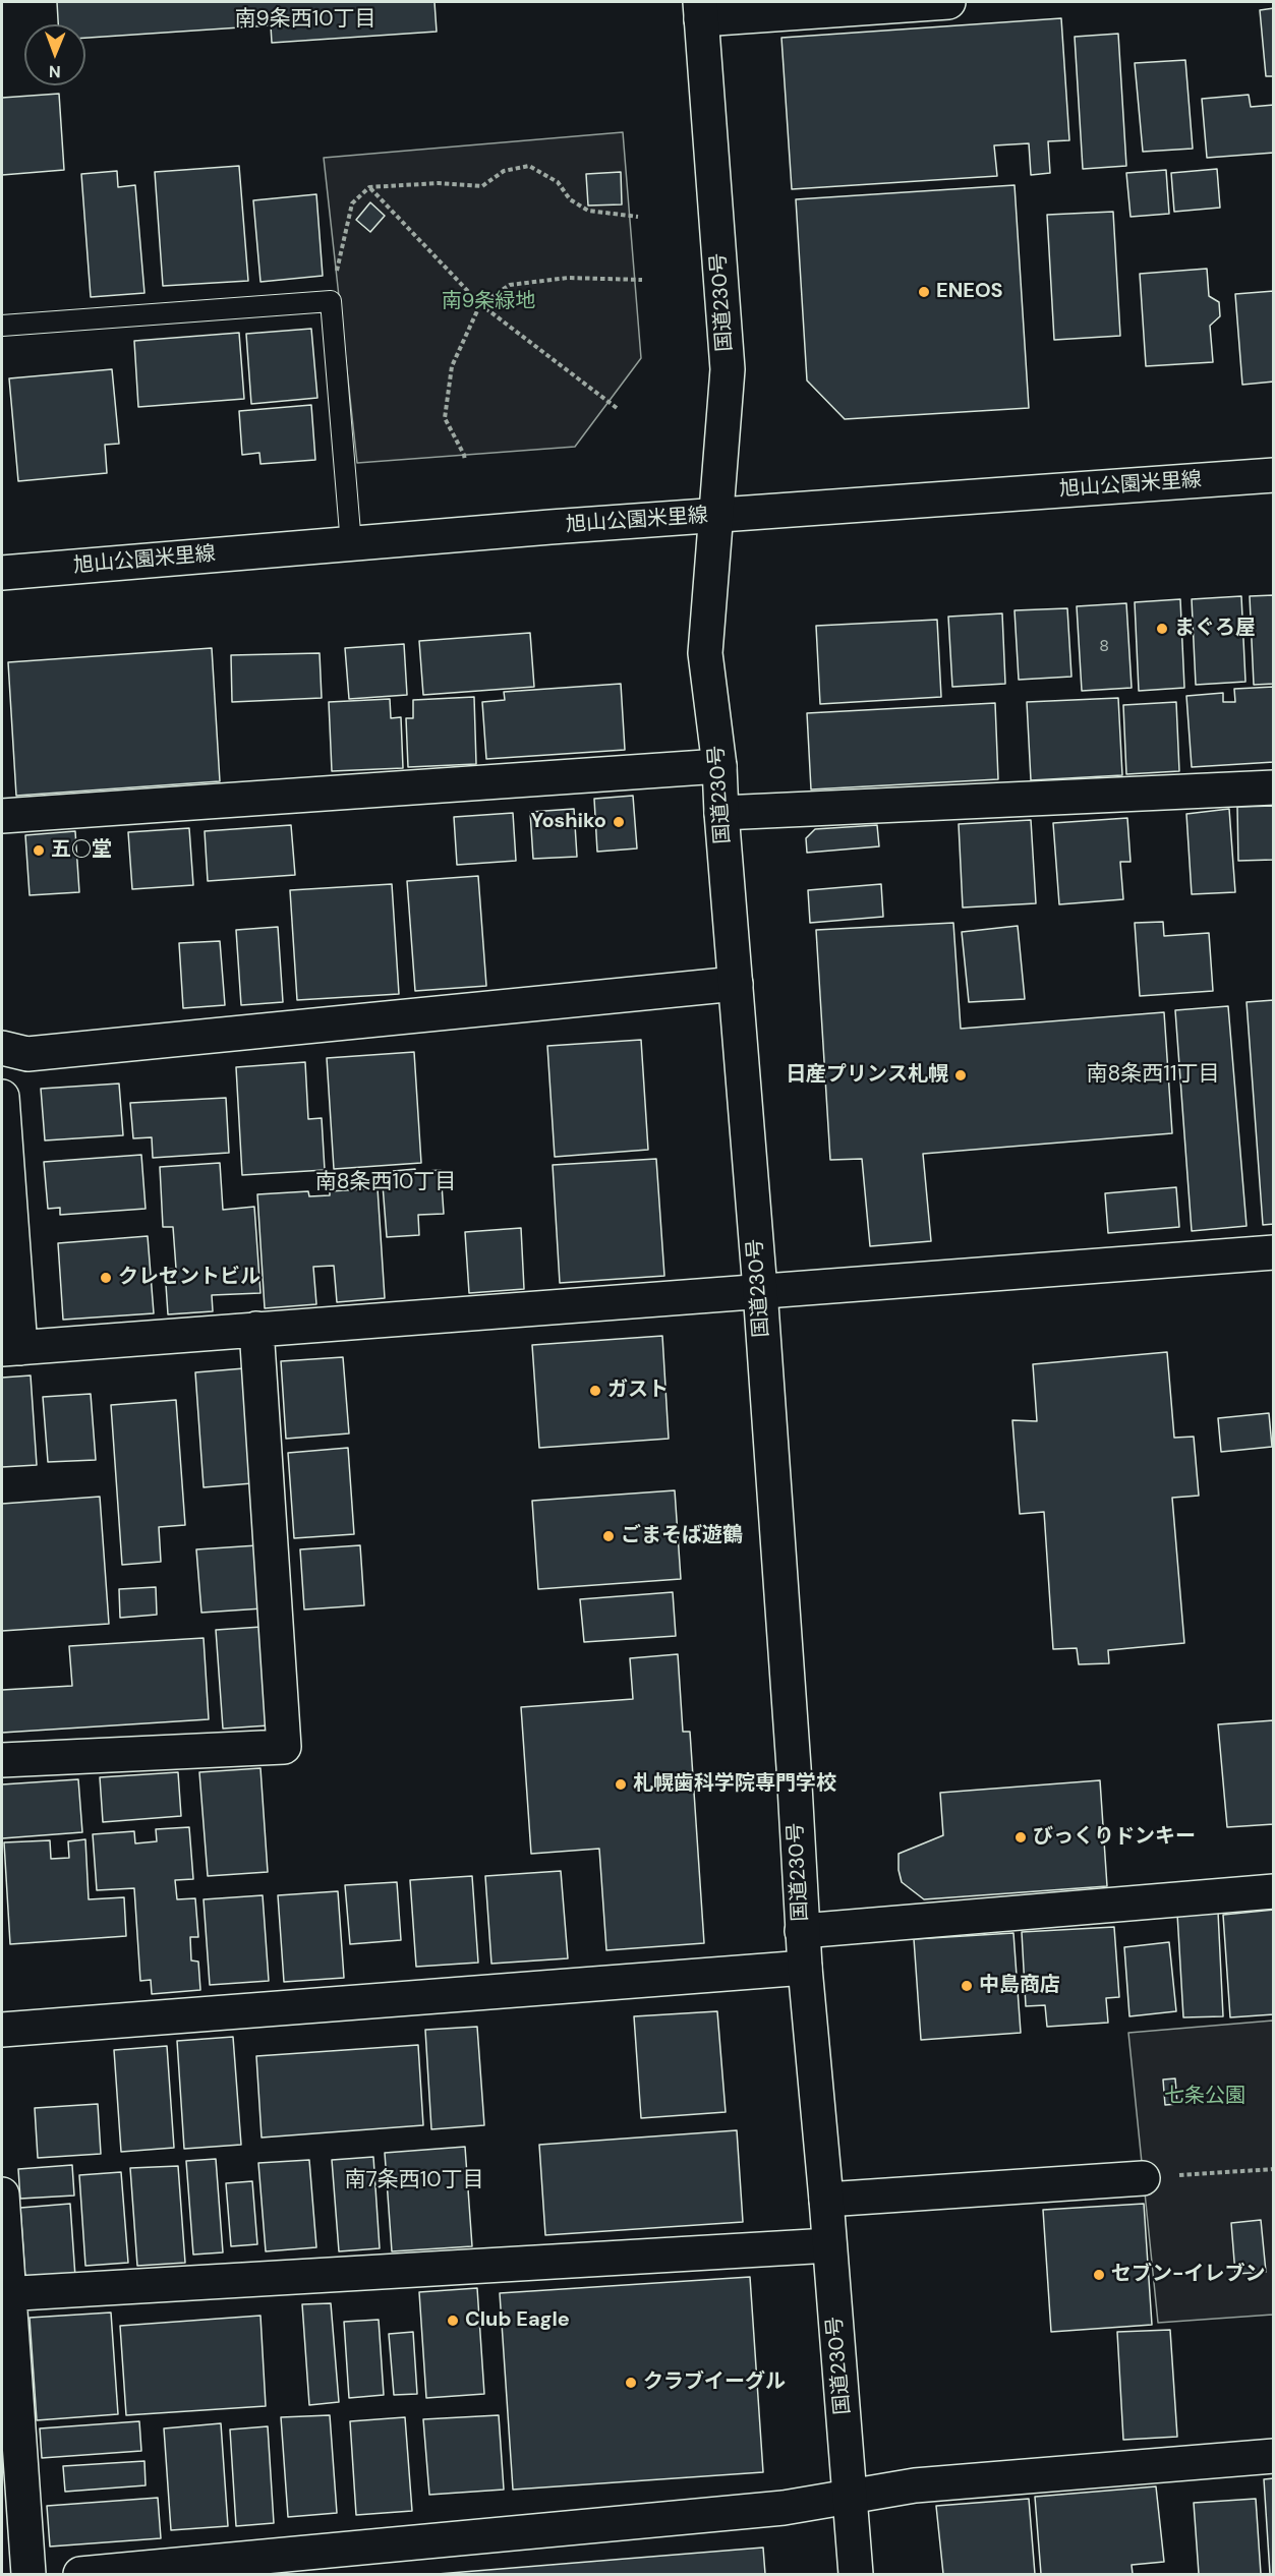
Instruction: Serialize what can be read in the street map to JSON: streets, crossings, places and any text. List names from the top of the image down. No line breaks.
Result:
{"streets":{"main road":["国道230号","旭山公園米里線"]},"crossings":[["国道230号","旭山公園米里線"]],"districts":["南9条西10丁目","南8条西11丁目","南8条西10丁目","南7条西10丁目"],"parks":["南9条緑地","七条公園"],"places":["ENEOS","まぐろ屋","Yoshiko","五○堂","日産プリンス札幌","クレセントビル","ガスト","ごまそば遊鶴","札幌歯科学院専門学校","びっくりドンキー","中島商店","セブン-イレブン","Club Eagle","クラブイーグル"],"house_numbers":["8"],"north":"bottom"}
